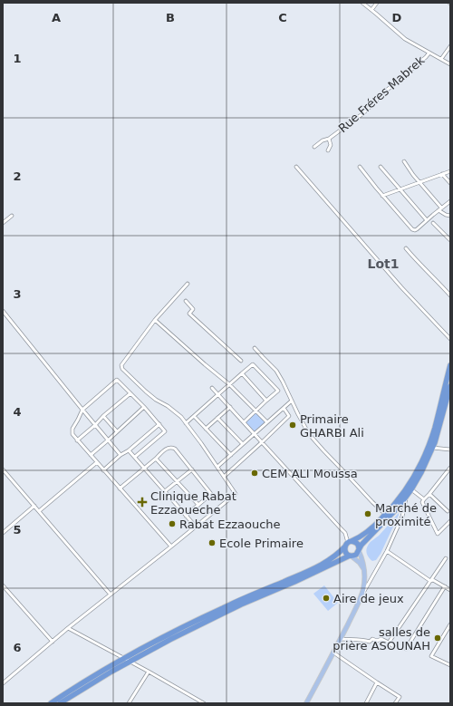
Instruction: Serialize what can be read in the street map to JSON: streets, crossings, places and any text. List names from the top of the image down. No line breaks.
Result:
{"streets":{"street":["Rue Fréres Mabrek"]},"districts":["Lot1"],"places":{"other":["Primaire GHARBI Ali","CEM ALI Moussa","Marché de proximité","Rabat Ezzaouche","Ecole Primaire","Aire de jeux","salles de prière ASOUNAH"],"health":["Clinique Rabat Ezzaoueche"]},"grid":{"columns":["A","B","C","D"],"rows":["1","2","3","4","5","6"]}}
